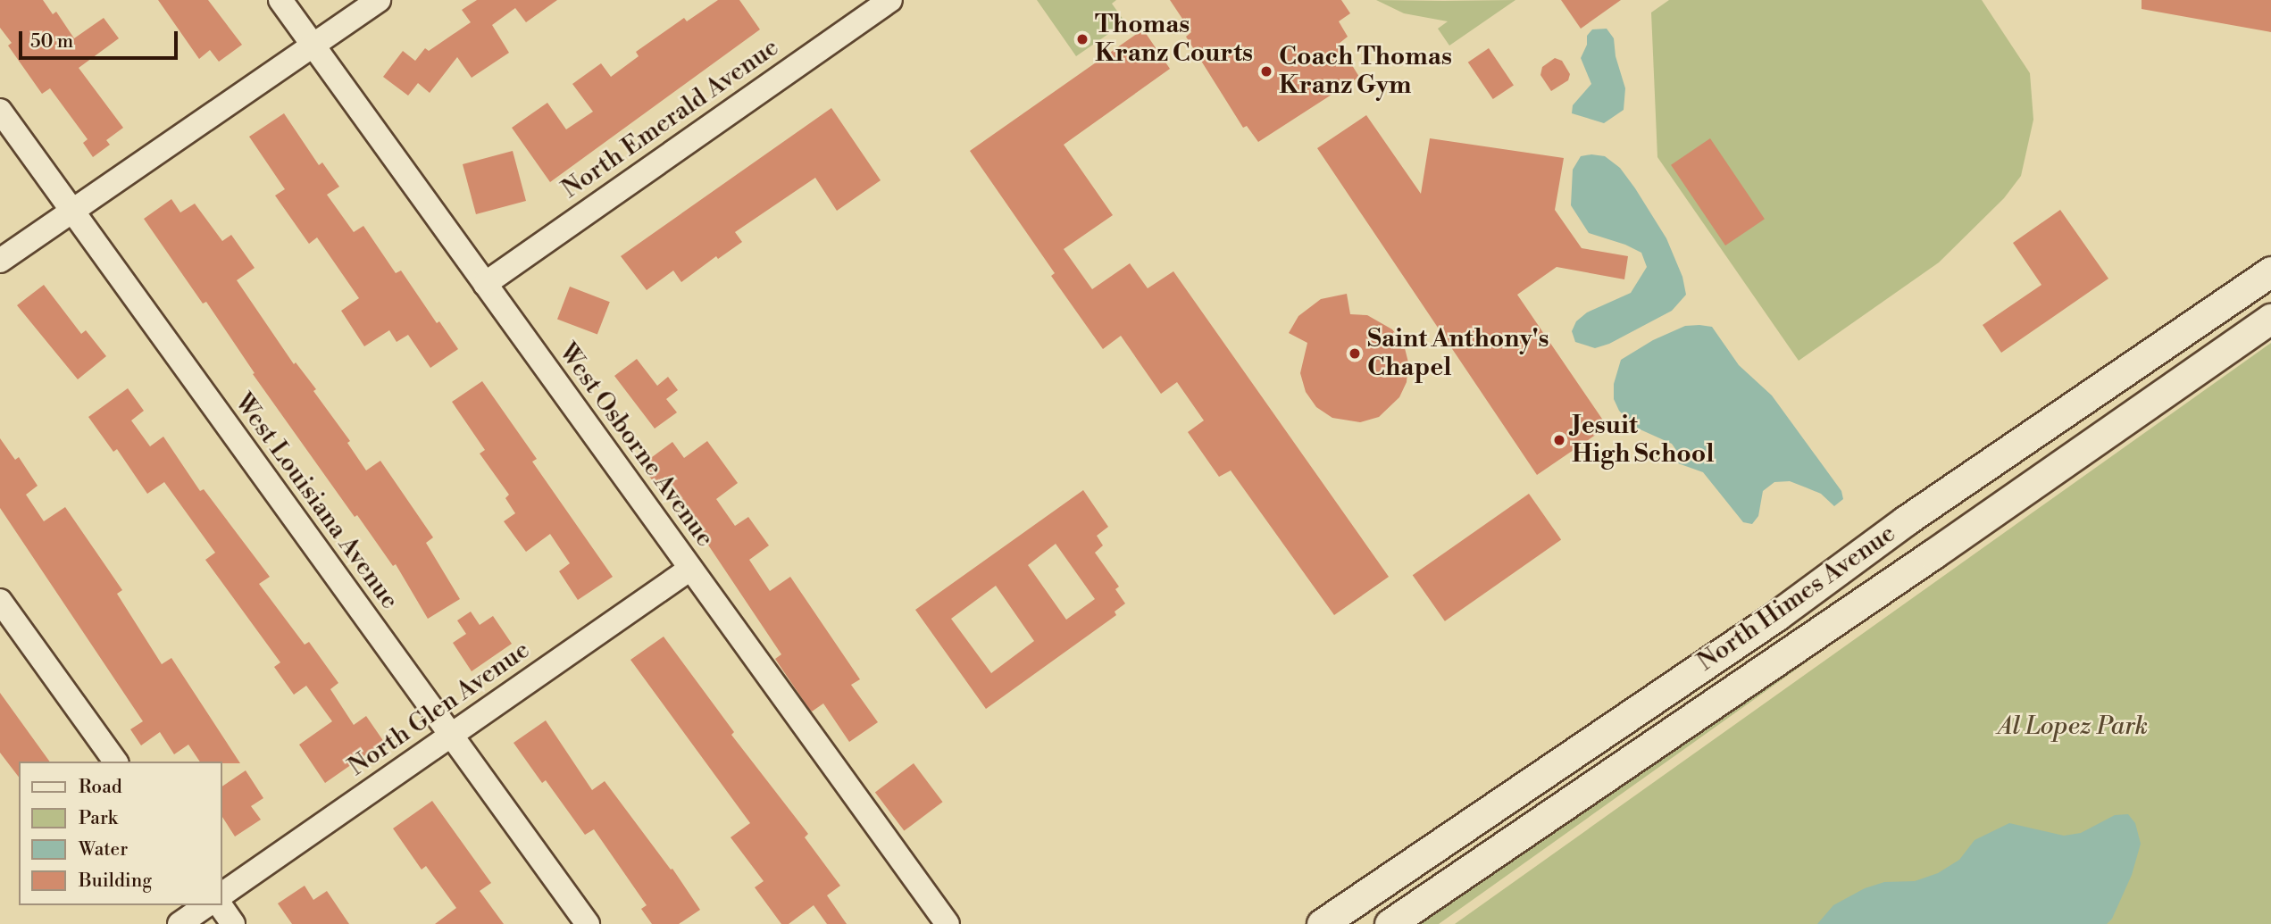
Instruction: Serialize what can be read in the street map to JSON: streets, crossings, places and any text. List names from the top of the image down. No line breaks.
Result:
{"streets":{"street":["North Emerald Avenue","West Osborne Avenue","West Louisiana Avenue","North Himes Avenue","North Glen Avenue"]},"crossings":[["North Emerald Avenue","West Osborne Avenue"],["West Osborne Avenue","North Glen Avenue"],["West Louisiana Avenue","North Glen Avenue"]],"parks":["Al Lopez Park"],"places":["Thomas Kranz Courts","Coach Thomas Kranz Gym","Saint Anthony's Chapel","Jesuit High School"],"legend":["Road","Park","Water","Building"],"scale_bar":"50 m"}
